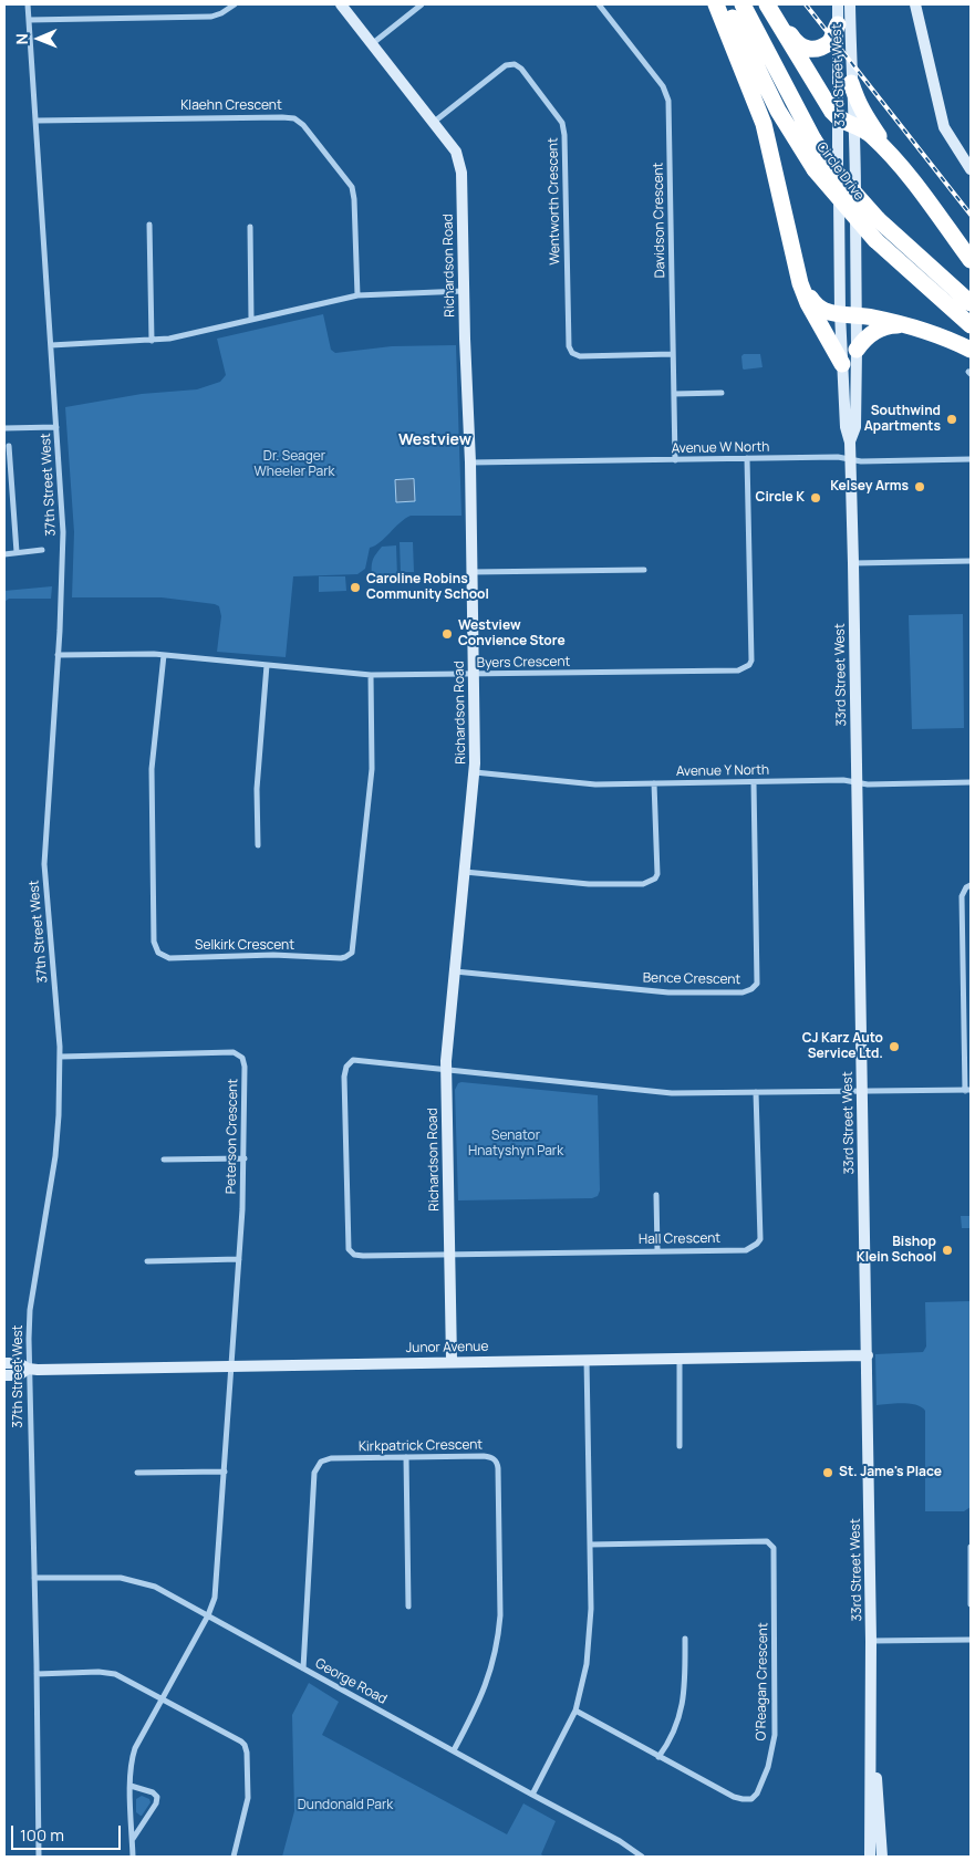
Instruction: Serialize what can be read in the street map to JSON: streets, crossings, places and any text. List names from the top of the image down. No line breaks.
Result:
{"streets":{"highway":["Circle Drive"],"street":["33rd Street West","Klaehn Crescent","Wentworth Crescent","Davidson Crescent","Richardson Road","Avenue W North","37th Street West","Byers Crescent","Avenue Y North","Selkirk Crescent","Bence Crescent","Peterson Crescent","Hall Crescent","Junor Avenue","Kirkpatrick Crescent","George Road","O'Reagan Crescent"]},"crossings":[["33rd Street West","Avenue W North"],["33rd Street West","Avenue Y North"],["33rd Street West","Junor Avenue"],["Klaehn Crescent","37th Street West"],["Wentworth Crescent","Davidson Crescent"],["Wentworth Crescent","Richardson Road"],["Davidson Crescent","Avenue W North"],["Richardson Road","Avenue W North"],["Richardson Road","Byers Crescent"],["Richardson Road","Avenue Y North"],["Richardson Road","Bence Crescent"],["Richardson Road","Hall Crescent"],["Richardson Road","Junor Avenue"],["Avenue W North","Byers Crescent"],["37th Street West","Byers Crescent"],["37th Street West","Peterson Crescent"],["37th Street West","Junor Avenue"],["37th Street West","George Road"],["Byers Crescent","Selkirk Crescent"],["Avenue Y North","Bence Crescent"],["Peterson Crescent","Junor Avenue"],["Peterson Crescent","George Road"],["Kirkpatrick Crescent","George Road"]],"districts":["Westview"],"parks":["Dr. Seager Wheeler Park","Senator Hnatyshyn Park","Dundonald Park"],"places":["Southwind Apartments","Kelsey Arms","Circle K","Caroline Robins Community School","Westview Convience Store","CJ Karz Auto Service Ltd.","Bishop Klein School","St. Jame's Place"],"scale_bar":"100 m","north":"left"}
